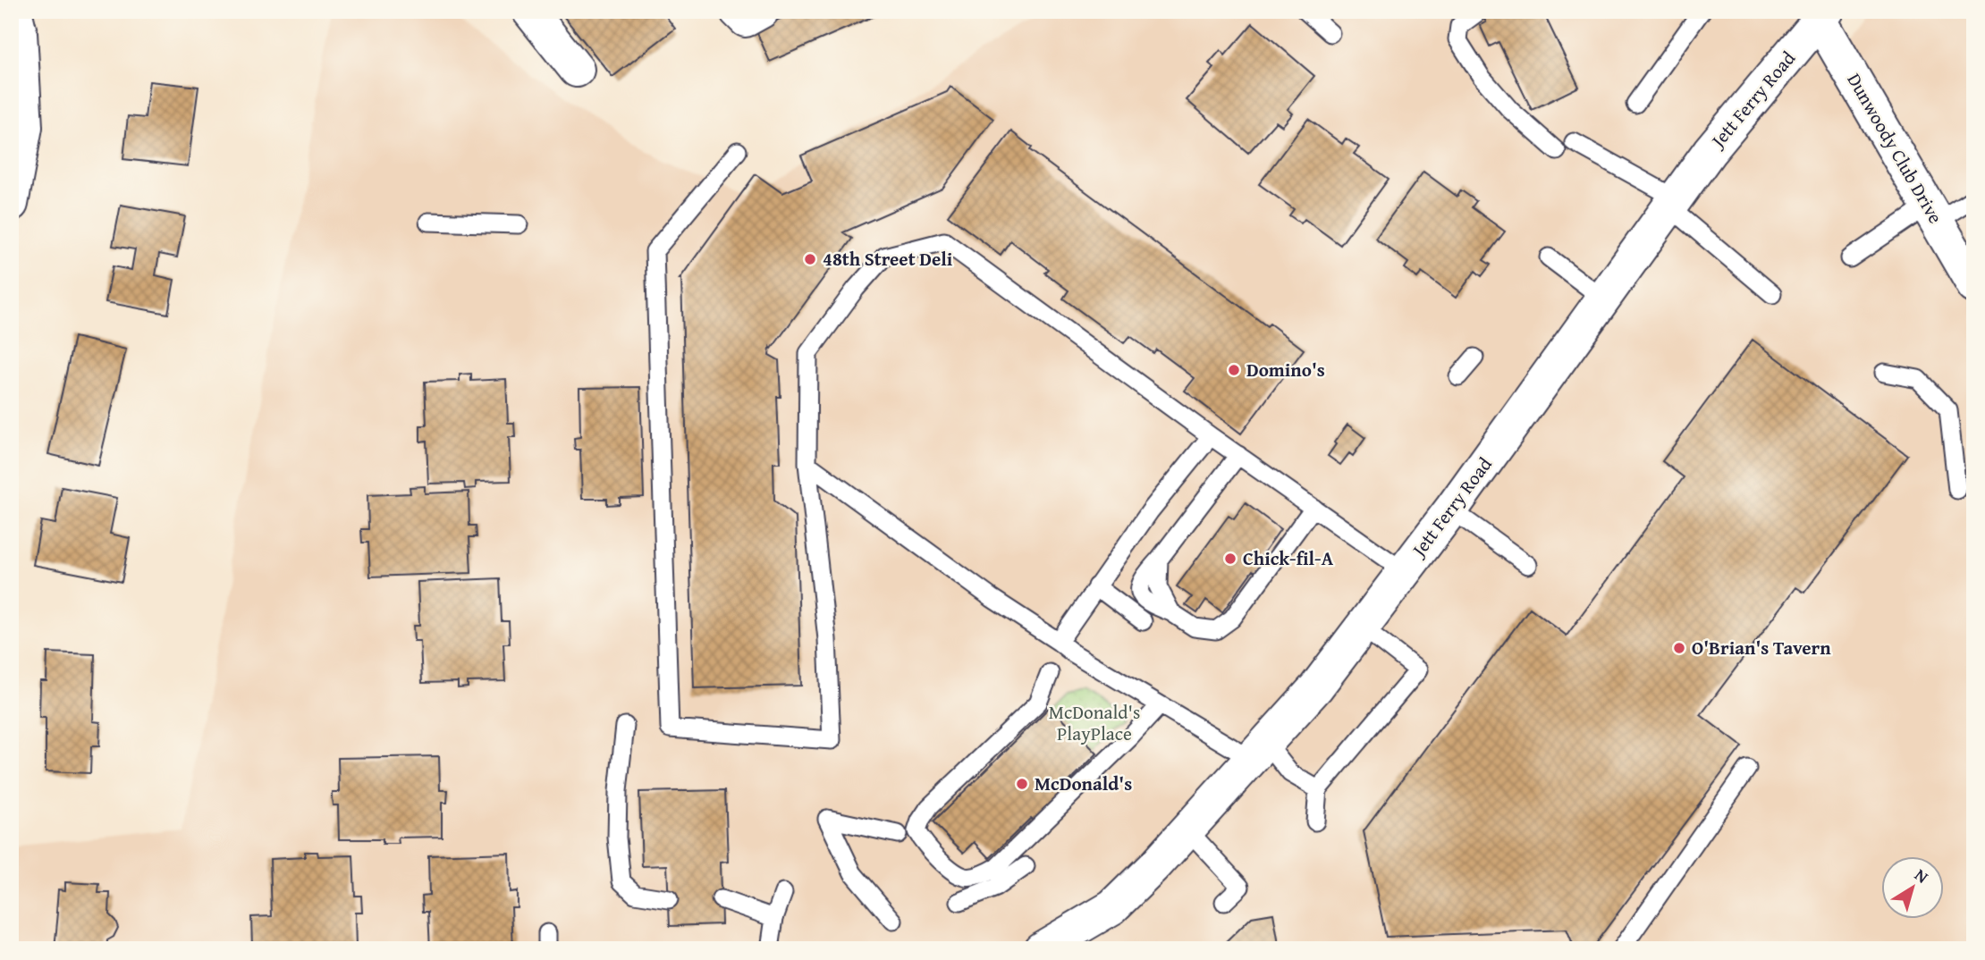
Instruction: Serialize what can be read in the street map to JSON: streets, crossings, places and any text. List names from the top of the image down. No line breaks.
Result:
{"streets":{"street":["Jett Ferry Road","Dunwoody Club Drive"]},"crossings":[["Jett Ferry Road","Dunwoody Club Drive"]],"parks":["McDonald's PlayPlace"],"places":["48th Street Deli","Domino's","Chick-fil-A","O'Brian's Tavern","McDonald's"],"north":"top right"}
